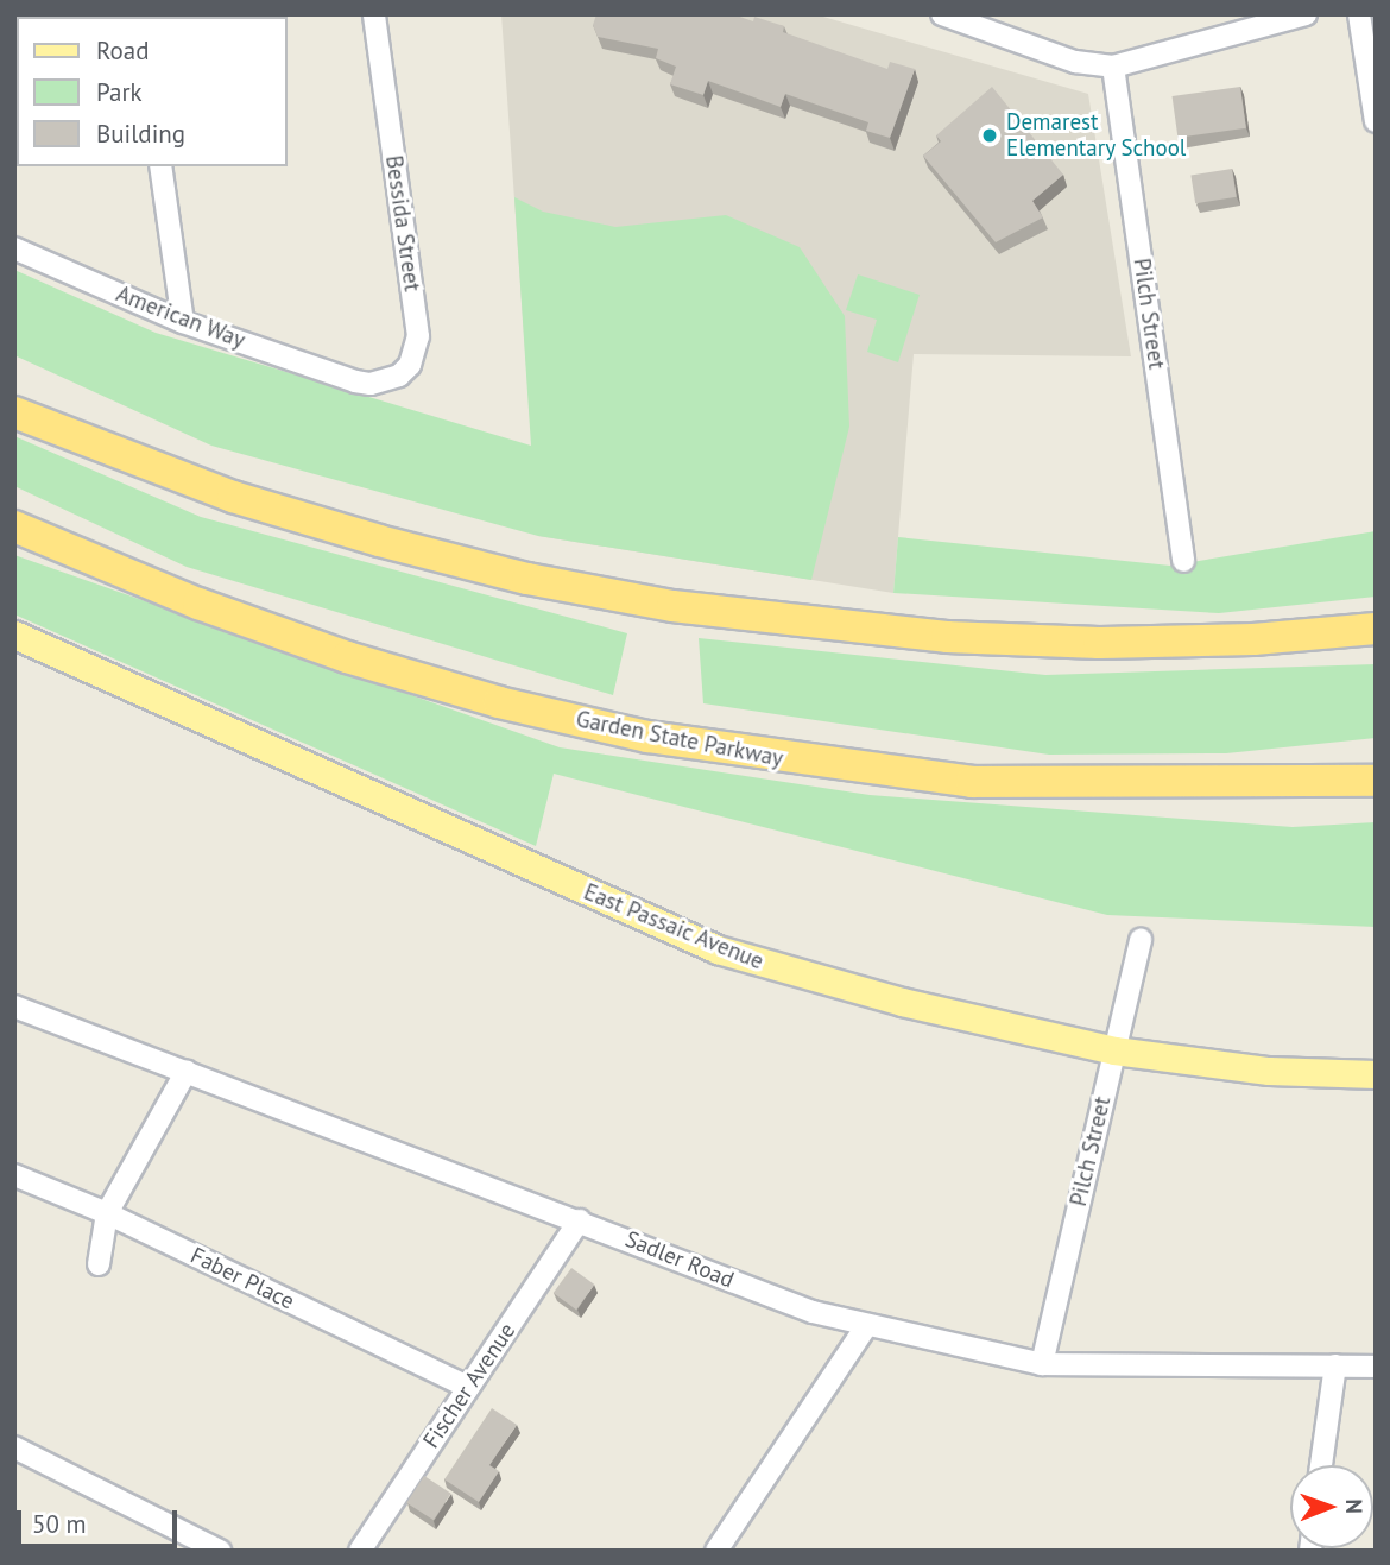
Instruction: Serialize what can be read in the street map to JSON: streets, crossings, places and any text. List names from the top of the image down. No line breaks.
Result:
{"streets":{"highway":["Garden State Parkway"],"main road":["East Passaic Avenue"],"street":["Bessida Street","Pilch Street","American Way","Sadler Road","Faber Place","Fischer Avenue"]},"crossings":[["Bessida Street","American Way"],["Pilch Street","East Passaic Avenue"],["Pilch Street","Sadler Road"],["Sadler Road","Fischer Avenue"],["Faber Place","Fischer Avenue"]],"places":["Demarest Elementary School"],"legend":["Road","Park","Building"],"scale_bar":"50 m","north":"right"}
